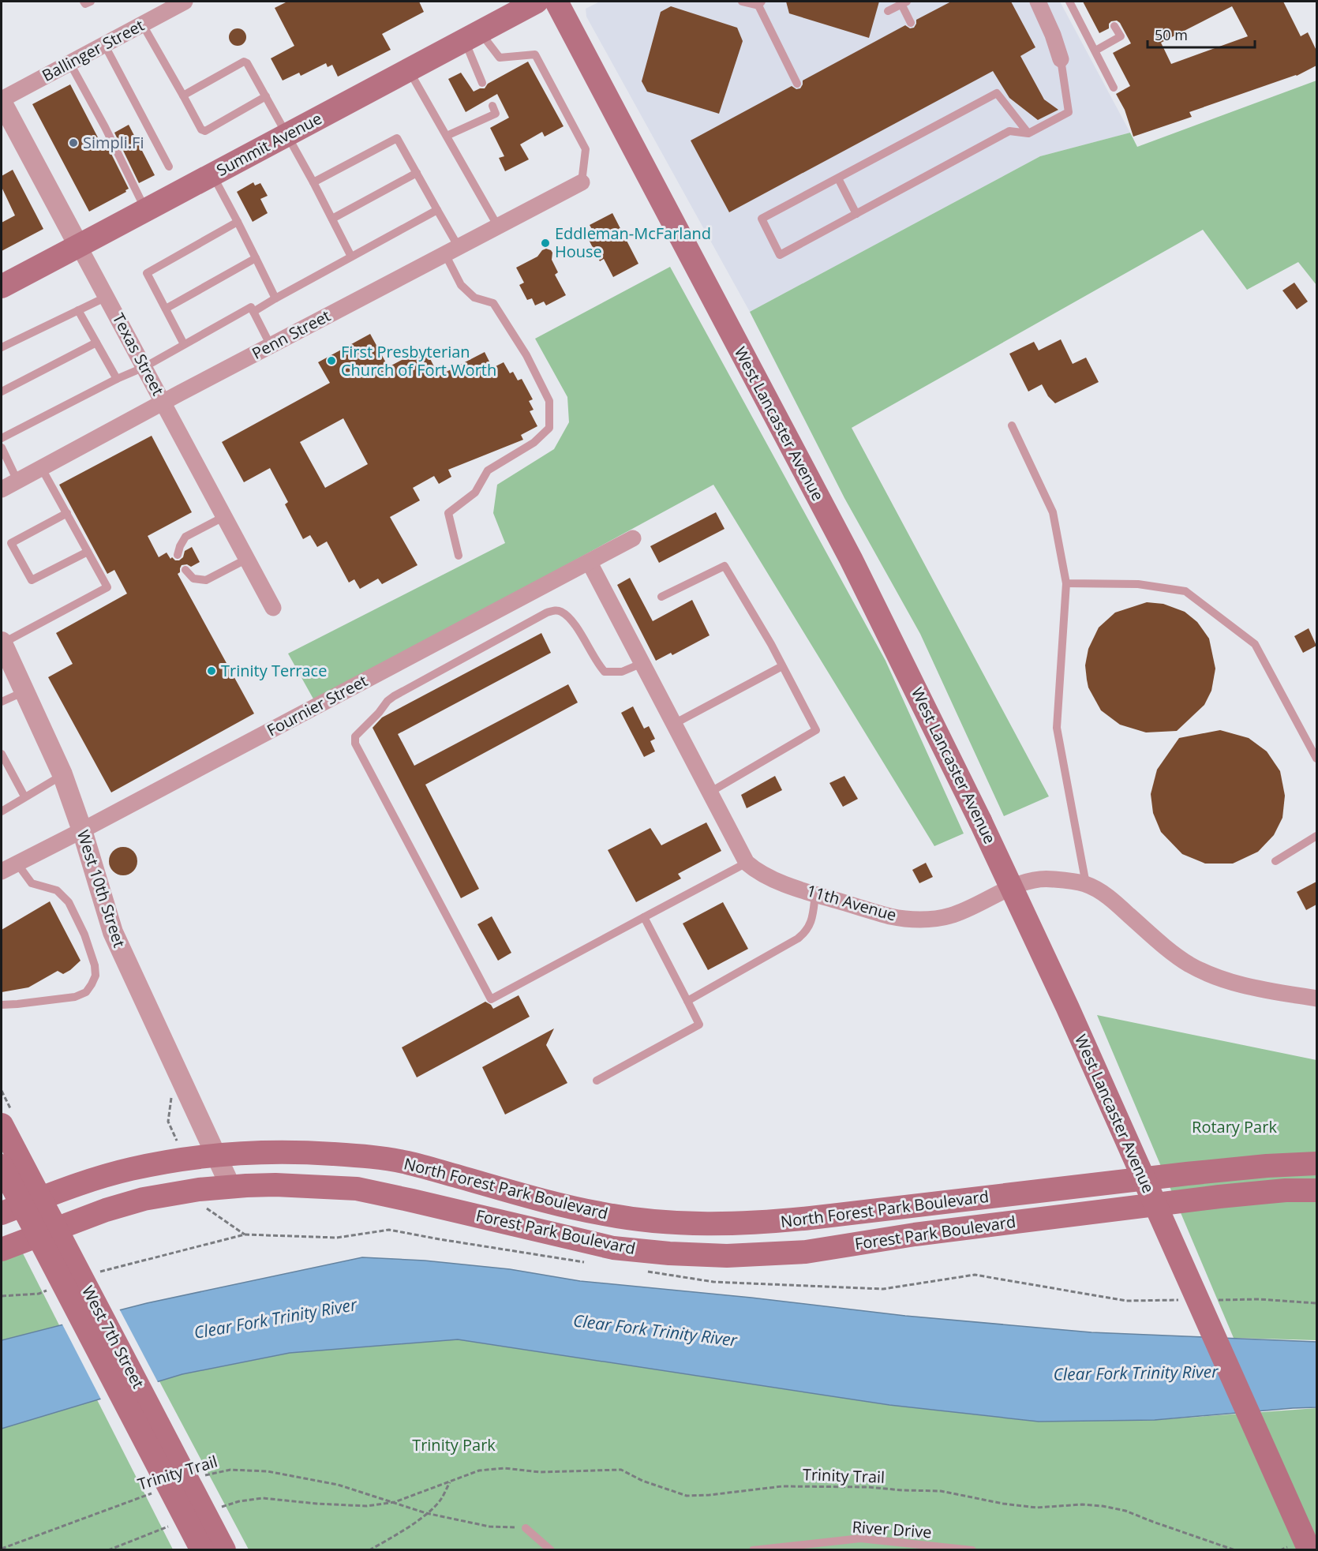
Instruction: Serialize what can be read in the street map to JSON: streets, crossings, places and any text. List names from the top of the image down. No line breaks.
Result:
{"streets":{"main road":["Summit Avenue","West Lancaster Avenue","North Forest Park Boulevard","Forest Park Boulevard","West 7th Street"],"street":["Ballinger Street","Penn Street","Texas Street","Fournier Street","West 10th Street","11th Avenue"],"lane":["River Drive"],"path":["Trinity Trail"]},"crossings":[["Ballinger Street","Texas Street"],["Summit Avenue","Texas Street"],["Penn Street","Texas Street"],["Fournier Street","West 10th Street"],["Fournier Street","11th Avenue"],["West 10th Street","North Forest Park Boulevard"],["West 10th Street","Forest Park Boulevard"]],"water":["Clear Fork Trinity River"],"parks":["Rotary Park","Trinity Park"],"places":["Simpli.Fi","Eddleman-McFarland House","First Presbyterian Church of Fort Worth","Trinity Terrace"],"scale_bar":"50 m"}
